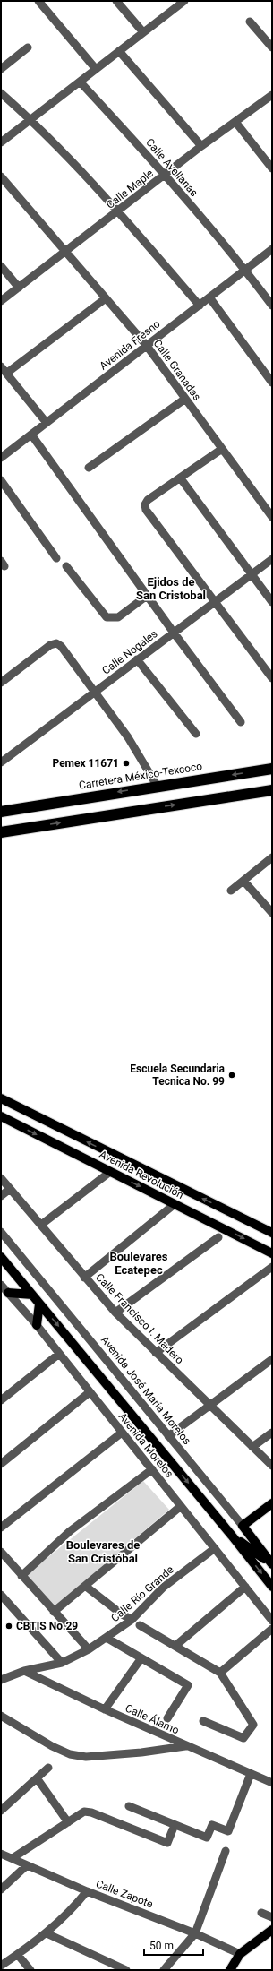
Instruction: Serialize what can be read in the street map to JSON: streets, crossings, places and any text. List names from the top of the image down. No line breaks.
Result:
{"streets":{"highway":["Carretera México-Texcoco"],"main road":["Avenida Revolución","Avenida José María Morelos"],"street":["Calle Avellanas","Calle Maple","Avenida Fresno","Calle Granadas","Calle Nogales","Calle Francisco I. Madero","Avenida Morelos","Calle Río Grande","Calle Álamo","Calle Zapote"]},"crossings":[["Calle Avellanas","Calle Maple"],["Calle Avellanas","Avenida Fresno"],["Calle Maple","Calle Granadas"],["Avenida Fresno","Calle Granadas"],["Avenida Morelos","Calle Río Grande"],["Calle Río Grande","Calle Álamo"]],"districts":["Ejidos de San Cristobal","Boulevares Ecatepec","Boulevares de San Cristóbal"],"places":["Pemex 11671","Escuela Secundaria Tecnica No. 99","CBTIS No.29"],"scale_bar":"50 m"}
